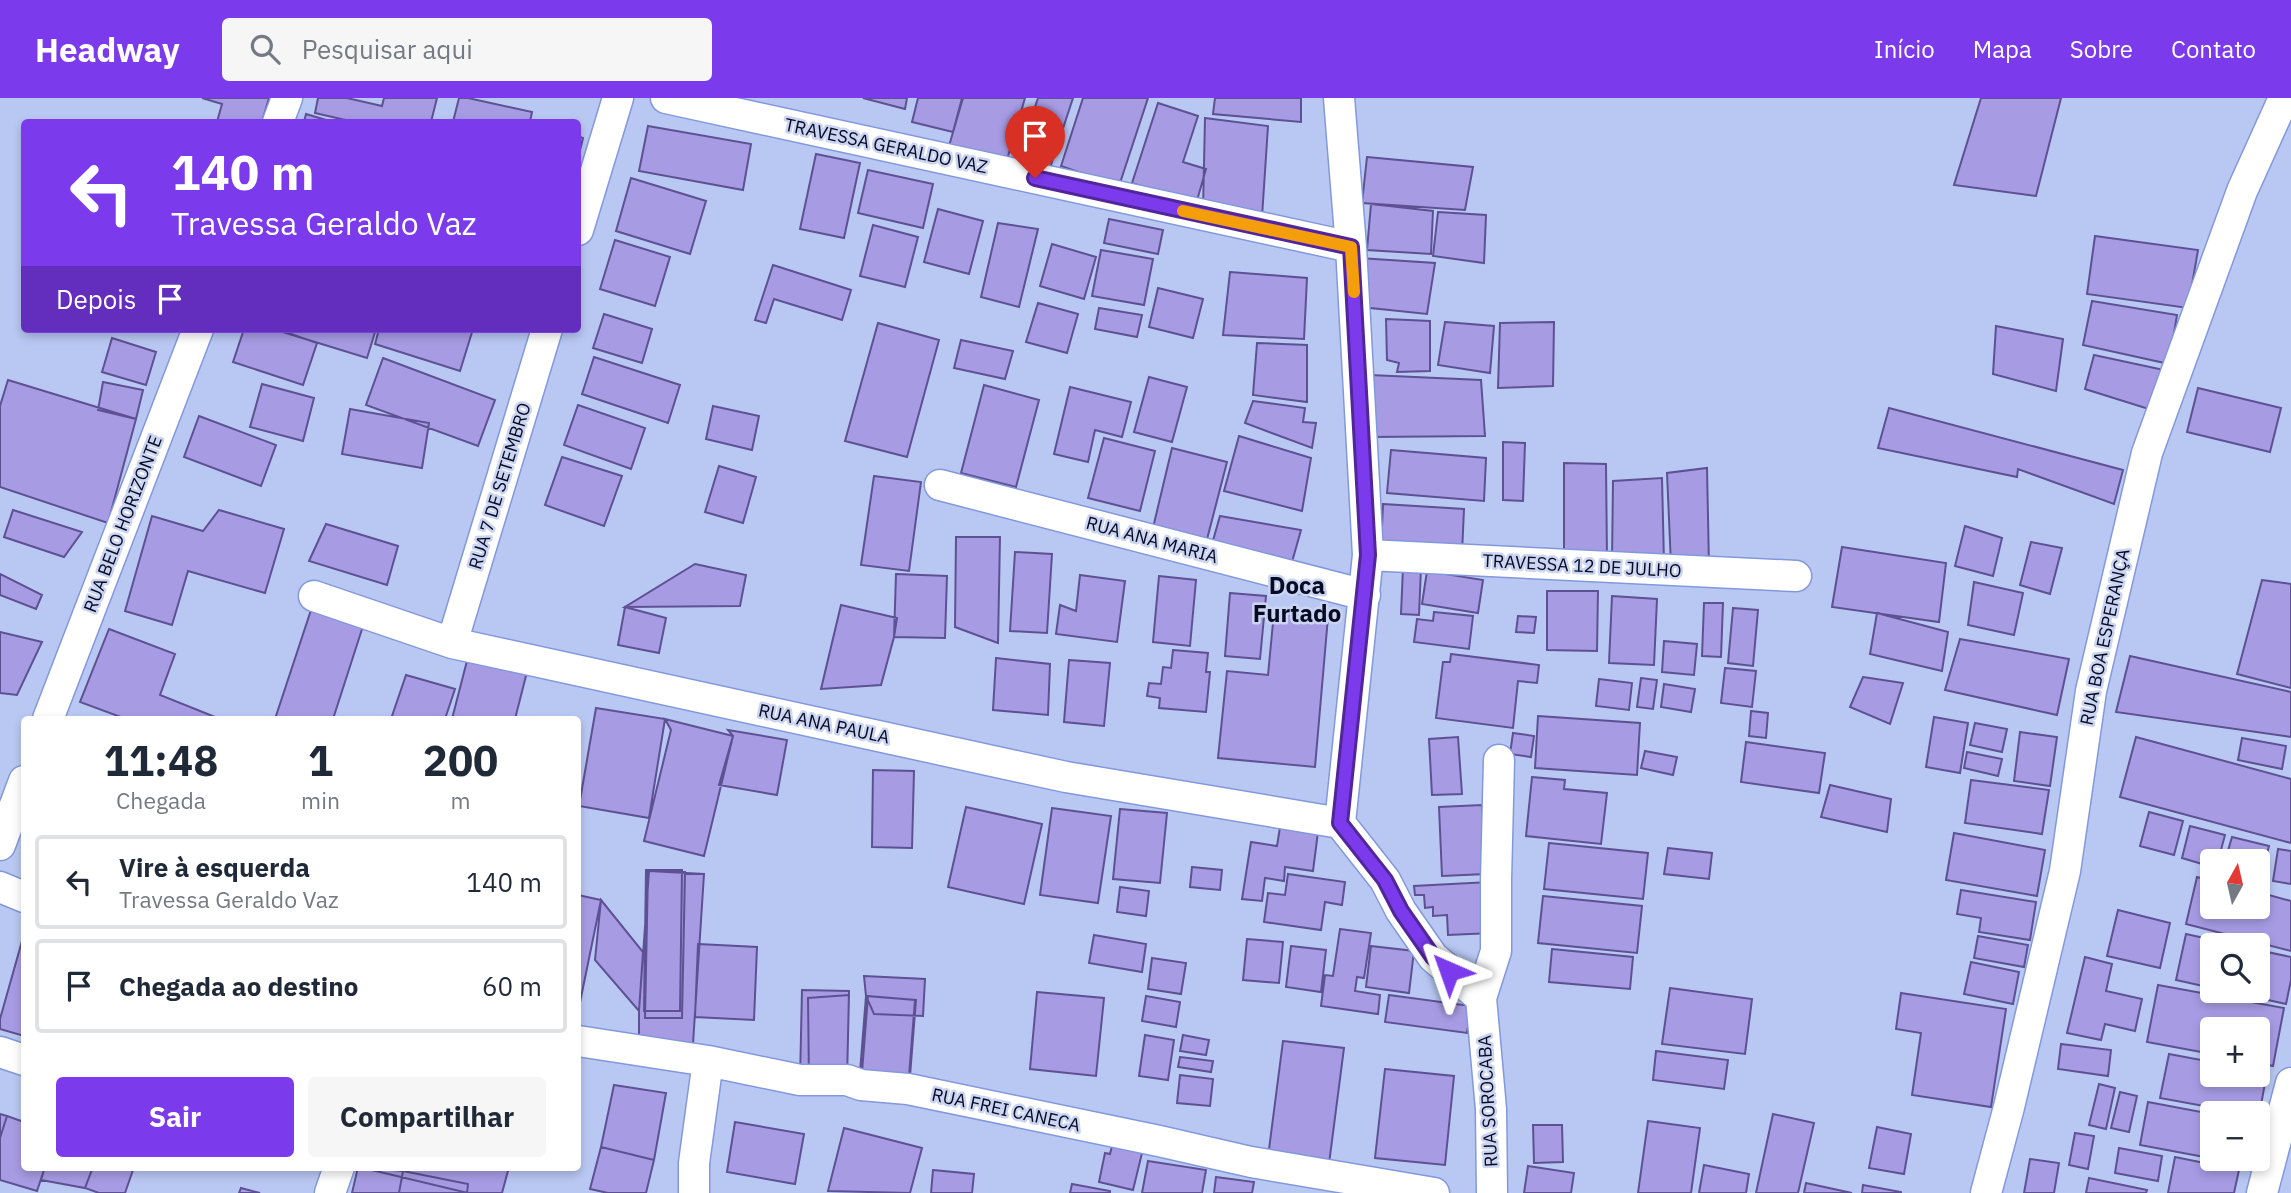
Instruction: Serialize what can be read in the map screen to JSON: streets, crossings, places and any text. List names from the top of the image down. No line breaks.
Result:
{"streets":{"street":["TRAVESSA GERALDO VAZ","RUA 7 DE SETEMBRO","RUA BELO HORIZONTE","RUA ANA MARIA","TRAVESSA 12 DE JULHO","RUA BOA ESPERANÇA","RUA ANA PAULA","RUA SOROCABA","RUA FREI CANECA"]},"crossings":[["RUA 7 DE SETEMBRO","RUA ANA PAULA"]],"districts":["Doca Furtado"],"north":"top","page":{"header":"Headway","search":"Pesquisar aqui","nav":["Início","Mapa","Sobre","Contato"],"turn":["140 m","Travessa Geraldo Vaz"],"then":"Depois","eta":["11:48","Chegada","1","min","200","m"],"list":[{"name":"Vire à esquerda","note":"Travessa Geraldo Vaz","value":"140 m"},{"name":"Chegada ao destino","value":"60 m"}],"map_buttons":["+","−"],"buttons":["Sair","Compartilhar"]}}
